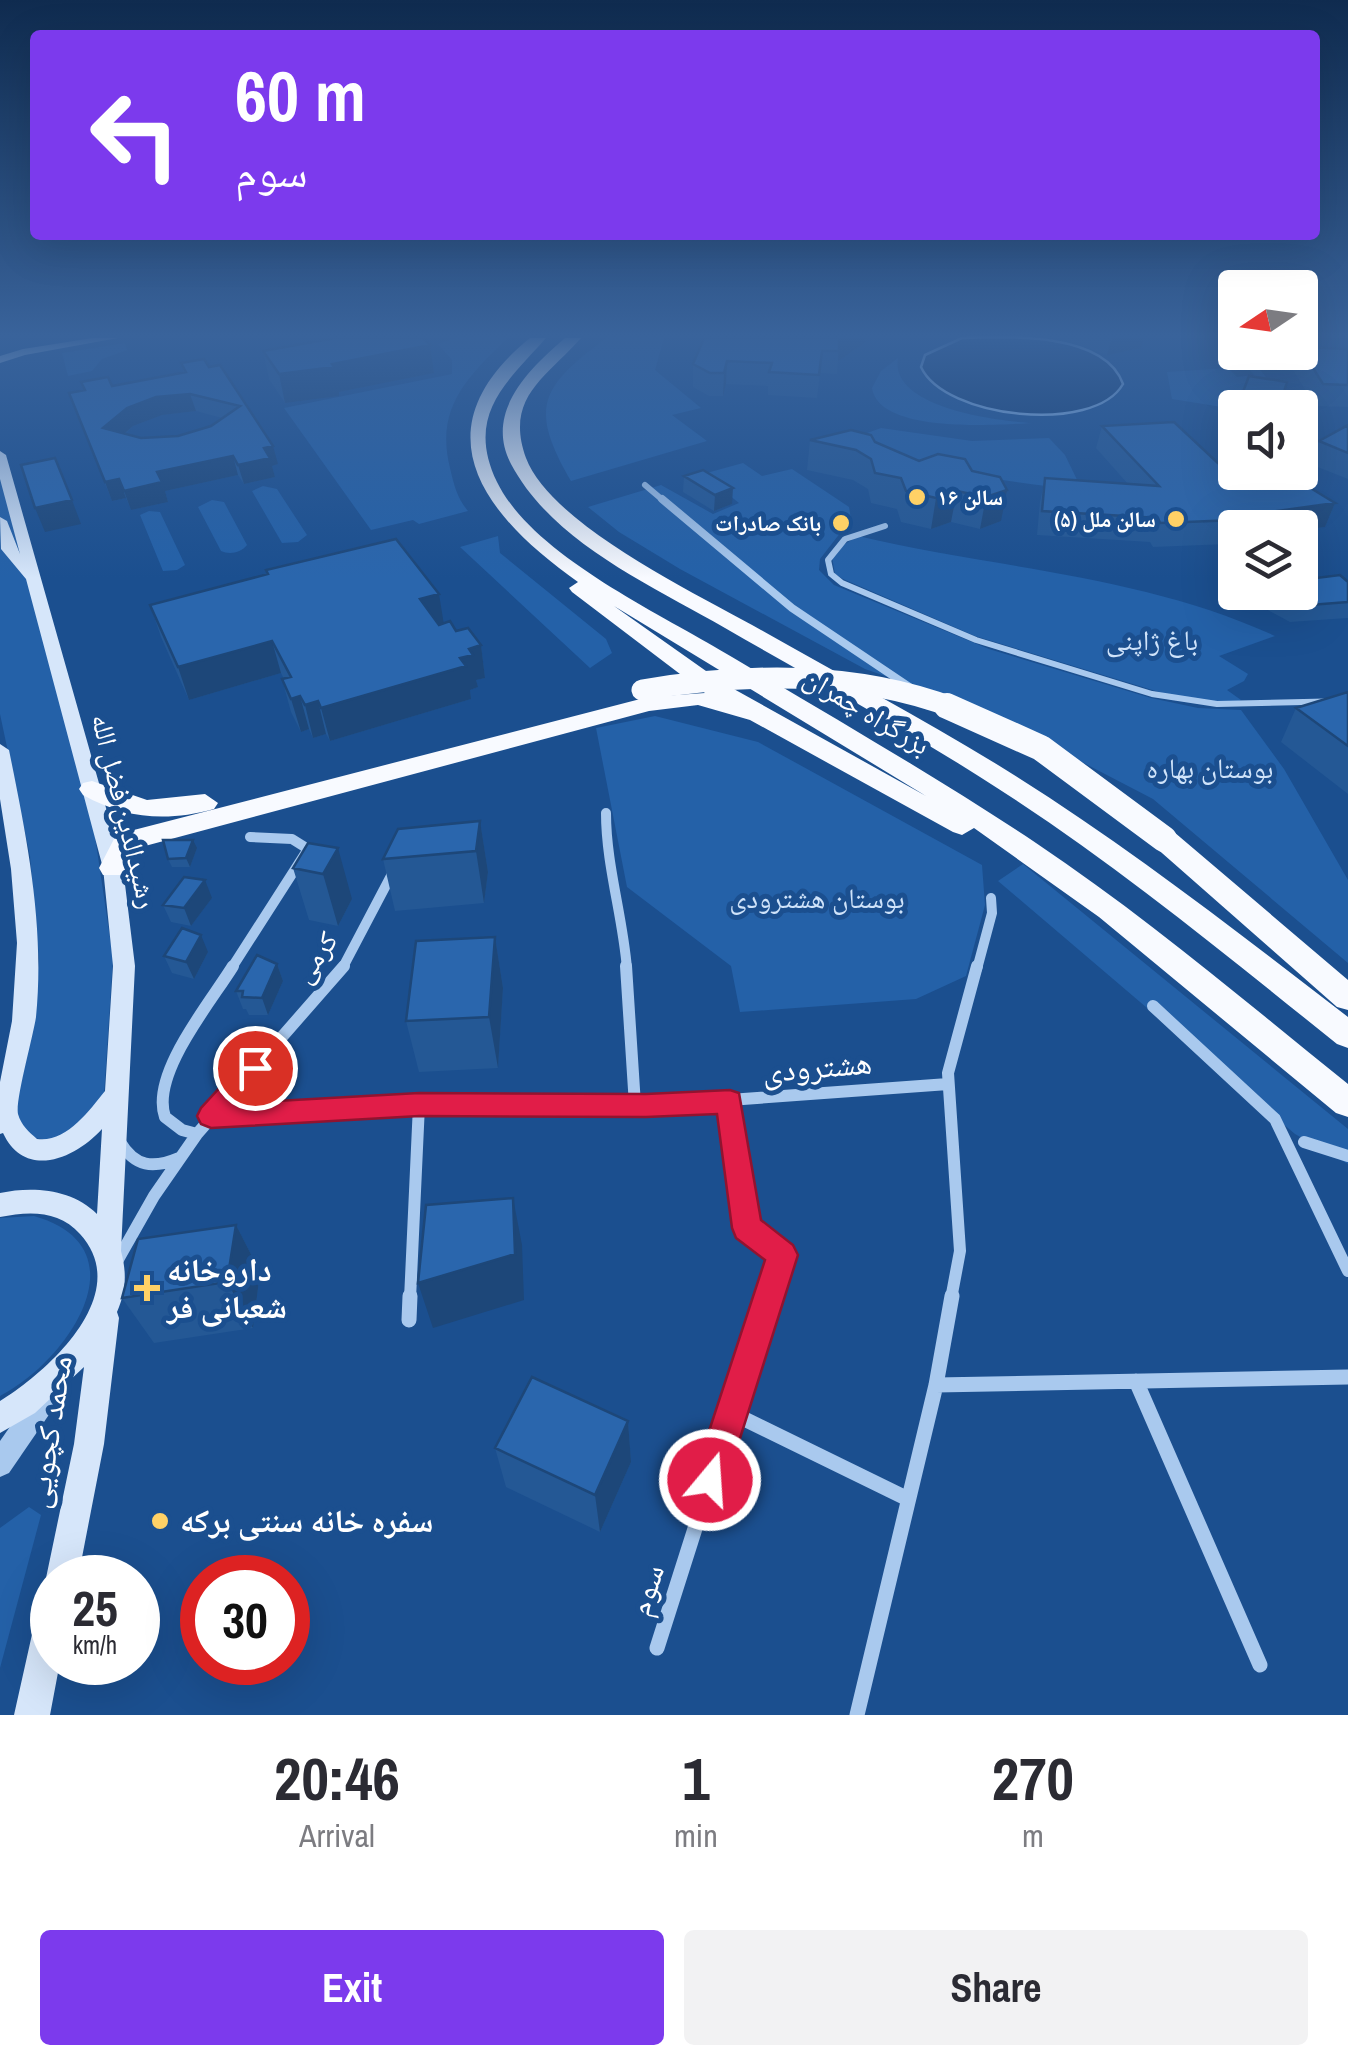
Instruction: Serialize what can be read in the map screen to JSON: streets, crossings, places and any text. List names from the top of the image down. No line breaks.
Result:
{"streets":{"highway":["بزرگراه چمران"],"main road":["رشیدالدین فضل الله","محمد کچویی"],"street":["کرمی","هشترودی","سوم"]},"crossings":[["رشیدالدین فضل الله","کرمی"],["رشیدالدین فضل الله","محمد کچویی"],["کرمی","هشترودی"],["کرمی","محمد کچویی"],["هشترودی","سوم"]],"parks":["باغ ژاپنی","بوستان بهاره","بوستان هشترودی"],"places":{"other":["سالن ۱۶","(۵) سالن ملل","بانک صادرات","سفره خانه سنتی برکه"],"health":["داروخانه شعبانی فر"]},"north":"left","page":{"turn":["60 m","سوم"],"speed":"25 km/h","limit":"30","eta":["20:46","Arrival","1","min","270","m"],"buttons":["Exit","Share"]}}
